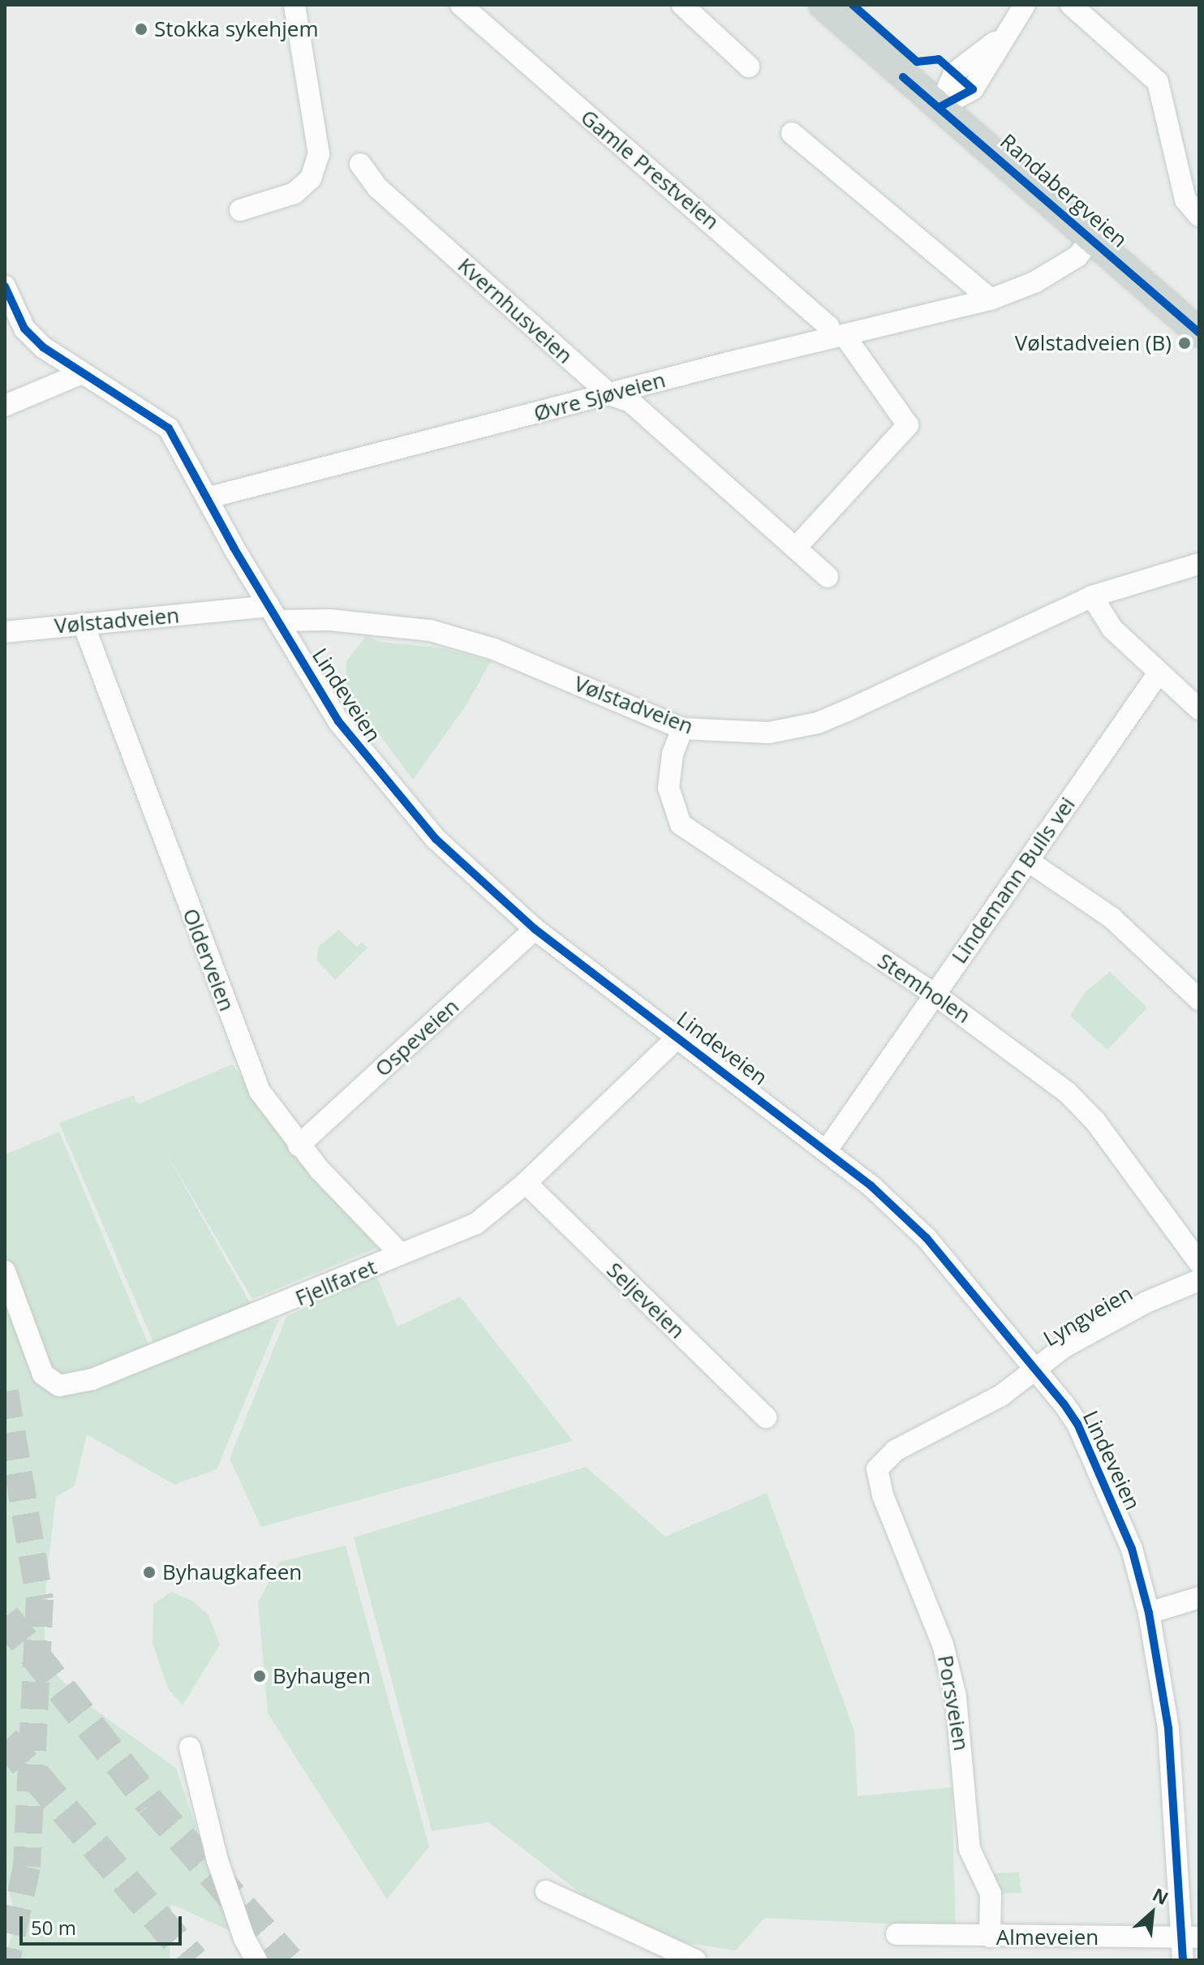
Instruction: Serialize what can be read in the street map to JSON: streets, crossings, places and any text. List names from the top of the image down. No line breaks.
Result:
{"streets":{"main road":["Randabergveien"],"street":["Gamle Prestveien","Kvernhusveien","Øvre Sjøveien","Vølstadveien","Lindeveien","Lindemann Bulls vei","Olderveien","Stemholen","Ospeveien","Fjellfaret","Seljeveien","Lyngveien","Porsveien","Almeveien"]},"crossings":[["Gamle Prestveien","Kvernhusveien"],["Gamle Prestveien","Øvre Sjøveien"],["Randabergveien","Øvre Sjøveien"],["Kvernhusveien","Øvre Sjøveien"],["Øvre Sjøveien","Lindeveien"],["Vølstadveien","Lindeveien"],["Vølstadveien","Olderveien"],["Vølstadveien","Stemholen"],["Lindeveien","Lindemann Bulls vei"],["Lindeveien","Ospeveien"],["Lindeveien","Fjellfaret"],["Lindeveien","Lyngveien"],["Lindeveien","Almeveien"],["Lindemann Bulls vei","Stemholen"],["Olderveien","Ospeveien"],["Olderveien","Fjellfaret"],["Fjellfaret","Seljeveien"],["Lyngveien","Porsveien"],["Porsveien","Almeveien"]],"places":["Stokka sykehjem","Vølstadveien (B)","Byhaugkafeen","Byhaugen"],"scale_bar":"50 m","north":"top right"}
